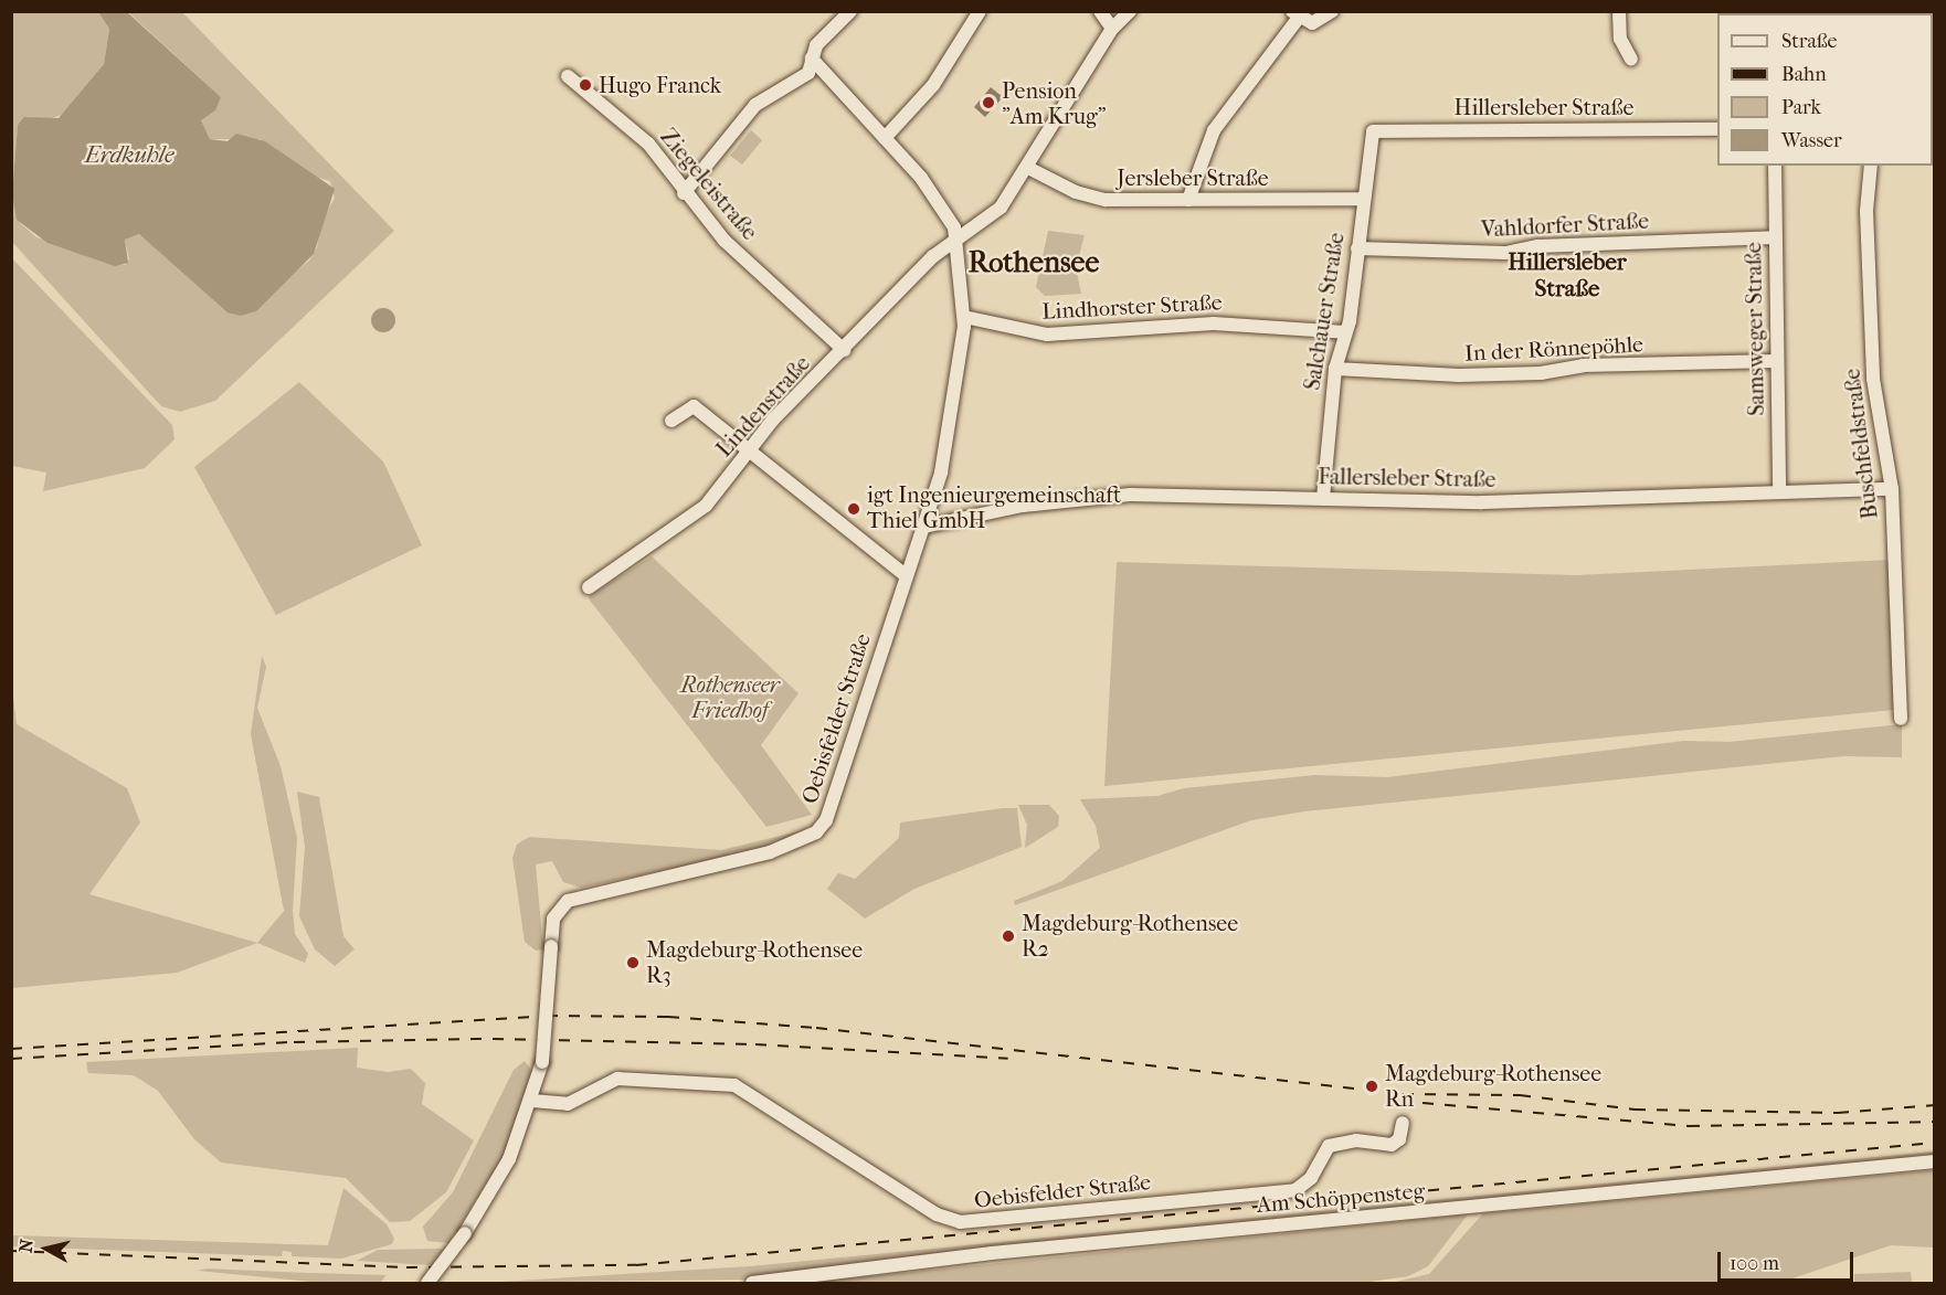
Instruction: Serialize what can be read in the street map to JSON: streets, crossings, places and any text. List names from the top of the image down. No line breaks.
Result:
{"streets":{"street":["Hillersleber Straße","Jersleber Straße","Ziegeleistraße","Vahldorfer Straße","Lindhorster Straße","Salchauer Straße","Samsweger Straße","In der Rönnepöhle","Lindenstraße","Buschfeldstraße","Fallersleber Straße","Oebisfelder Straße","Am Schöppensteg"]},"crossings":[["Hillersleber Straße","Salchauer Straße"],["Jersleber Straße","Salchauer Straße"],["Jersleber Straße","Lindenstraße"],["Ziegeleistraße","Lindenstraße"],["Vahldorfer Straße","Salchauer Straße"],["Vahldorfer Straße","Samsweger Straße"],["Lindhorster Straße","Salchauer Straße"],["Lindhorster Straße","Oebisfelder Straße"],["Salchauer Straße","In der Rönnepöhle"],["Salchauer Straße","Fallersleber Straße"],["Samsweger Straße","In der Rönnepöhle"],["Samsweger Straße","Fallersleber Straße"],["Lindenstraße","Oebisfelder Straße"],["Buschfeldstraße","Fallersleber Straße"],["Fallersleber Straße","Oebisfelder Straße"]],"districts":["Hillersleber Straße","Rothensee"],"water":["Erdkuhle"],"parks":["Rothenseer Friedhof"],"places":["Hugo Franck","Pension \"Am Krug\"","igt Ingenieurgemeinschaft Thiel GmbH","Magdeburg-Rothensee R2","Magdeburg-Rothensee R3","Magdeburg-Rothensee Rn"],"legend":["Straße","Bahn","Park","Wasser"],"scale_bar":"100 m","north":"left"}
